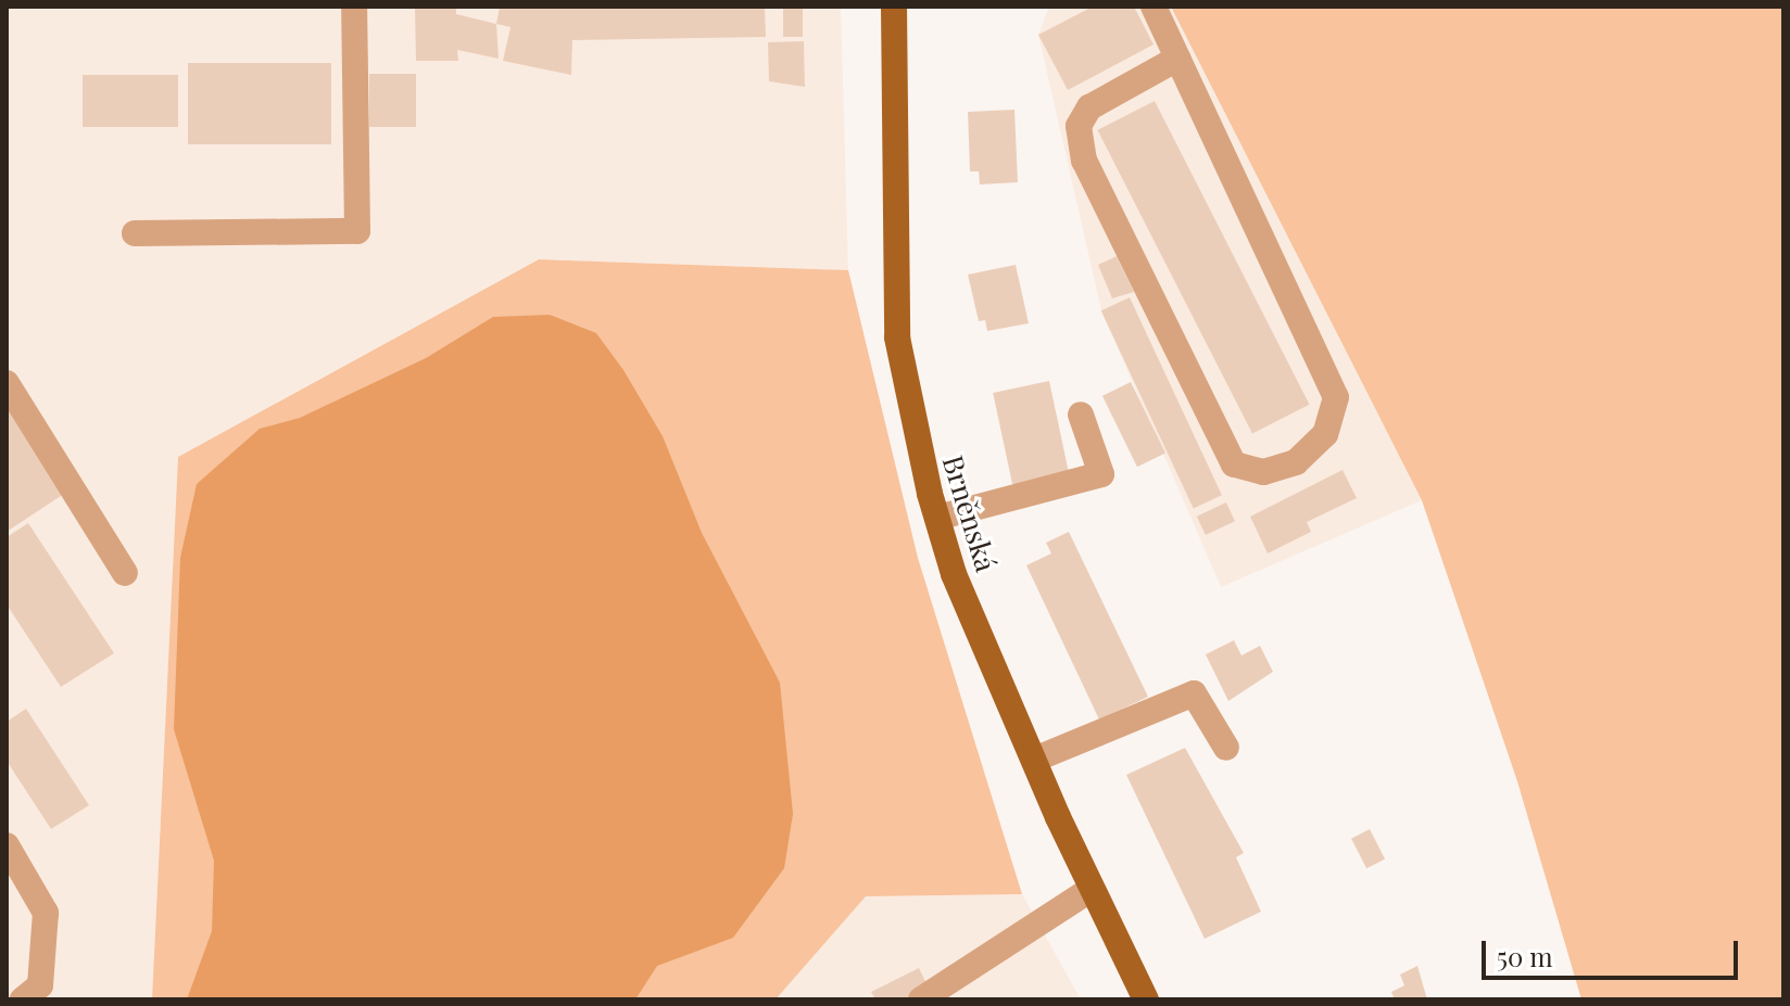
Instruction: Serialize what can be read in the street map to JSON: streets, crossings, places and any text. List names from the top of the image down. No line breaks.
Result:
{"streets":{"main road":["Brněnská"]},"scale_bar":"50 m"}
